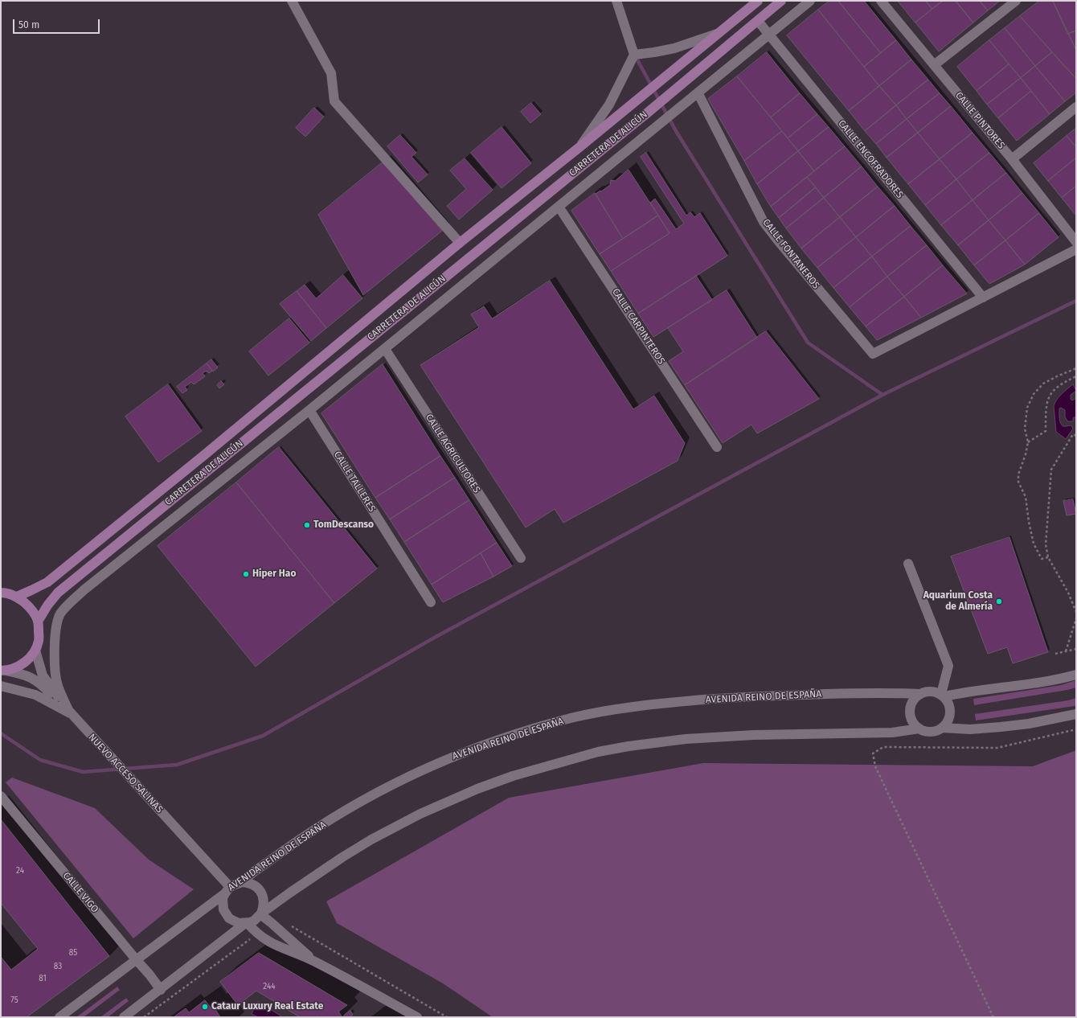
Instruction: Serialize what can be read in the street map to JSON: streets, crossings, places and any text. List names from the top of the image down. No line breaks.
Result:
{"streets":{"main road":["CARRETERA DE ALICÚN"],"street":["CALLE PINTORES","CALLE ENCOFRADORES","CALLE FONTANEROS","CALLE CARPINTEROS","CALLE AGRICULTORES","CALLE TALLERES","AVENIDA REINO DE ESPAÑA","NUEVO ACCESO SALINAS","CALLE VIGO"]},"crossings":[["CARRETERA DE ALICÚN","CALLE ENCOFRADORES"],["CALLE ENCOFRADORES","CALLE FONTANEROS"],["AVENIDA REINO DE ESPAÑA","NUEVO ACCESO SALINAS"],["AVENIDA REINO DE ESPAÑA","CALLE VIGO"]],"places":["TomDescanso","Hiper Hao","Aquarium Costa de Almería","Cataur Luxury Real Estate"],"house_numbers":["24","85","83","81","244","75"],"scale_bar":"50 m"}
